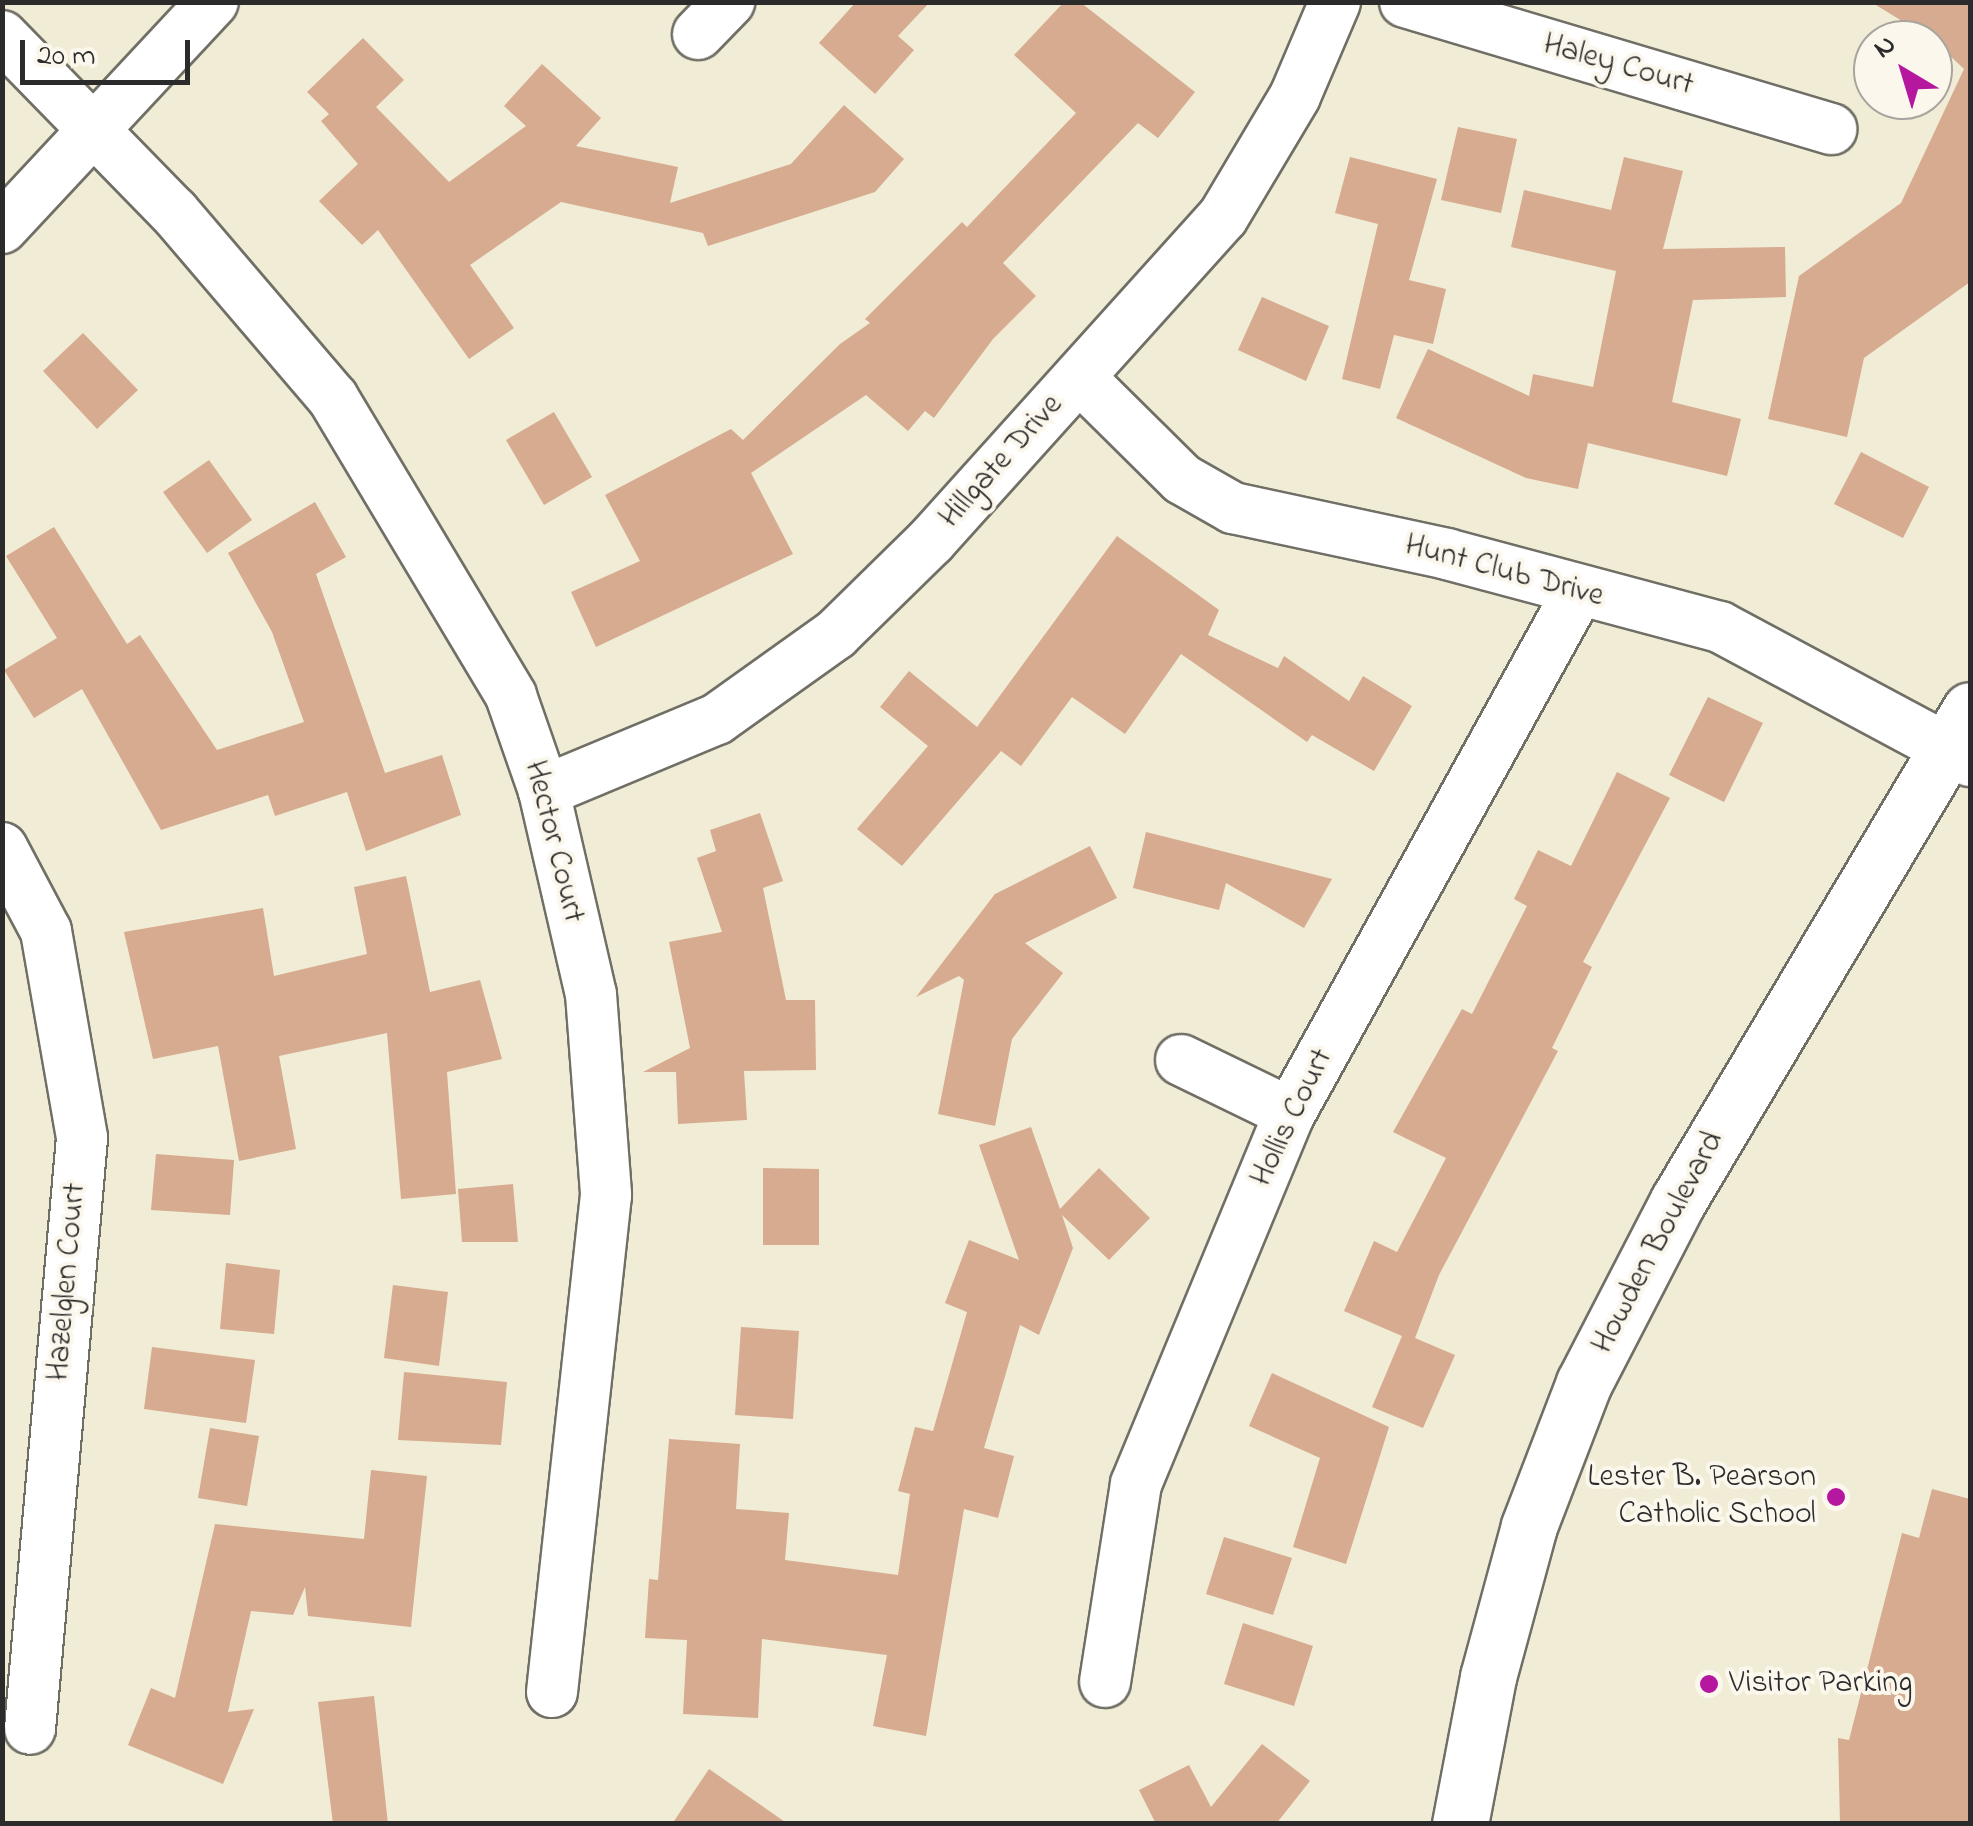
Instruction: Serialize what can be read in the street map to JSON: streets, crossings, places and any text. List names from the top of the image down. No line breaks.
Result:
{"streets":{"street":["Haley Court","Hillgate Drive","Hunt Club Drive","Hector Court","Hollis Court","Howden Boulevard","Hazelglen Court"]},"crossings":[["Hillgate Drive","Hunt Club Drive"],["Hillgate Drive","Hector Court"],["Hunt Club Drive","Hollis Court"],["Hunt Club Drive","Howden Boulevard"]],"places":["Lester B. Pearson Catholic School","Visitor Parking"],"scale_bar":"20 m","north":"top left"}
